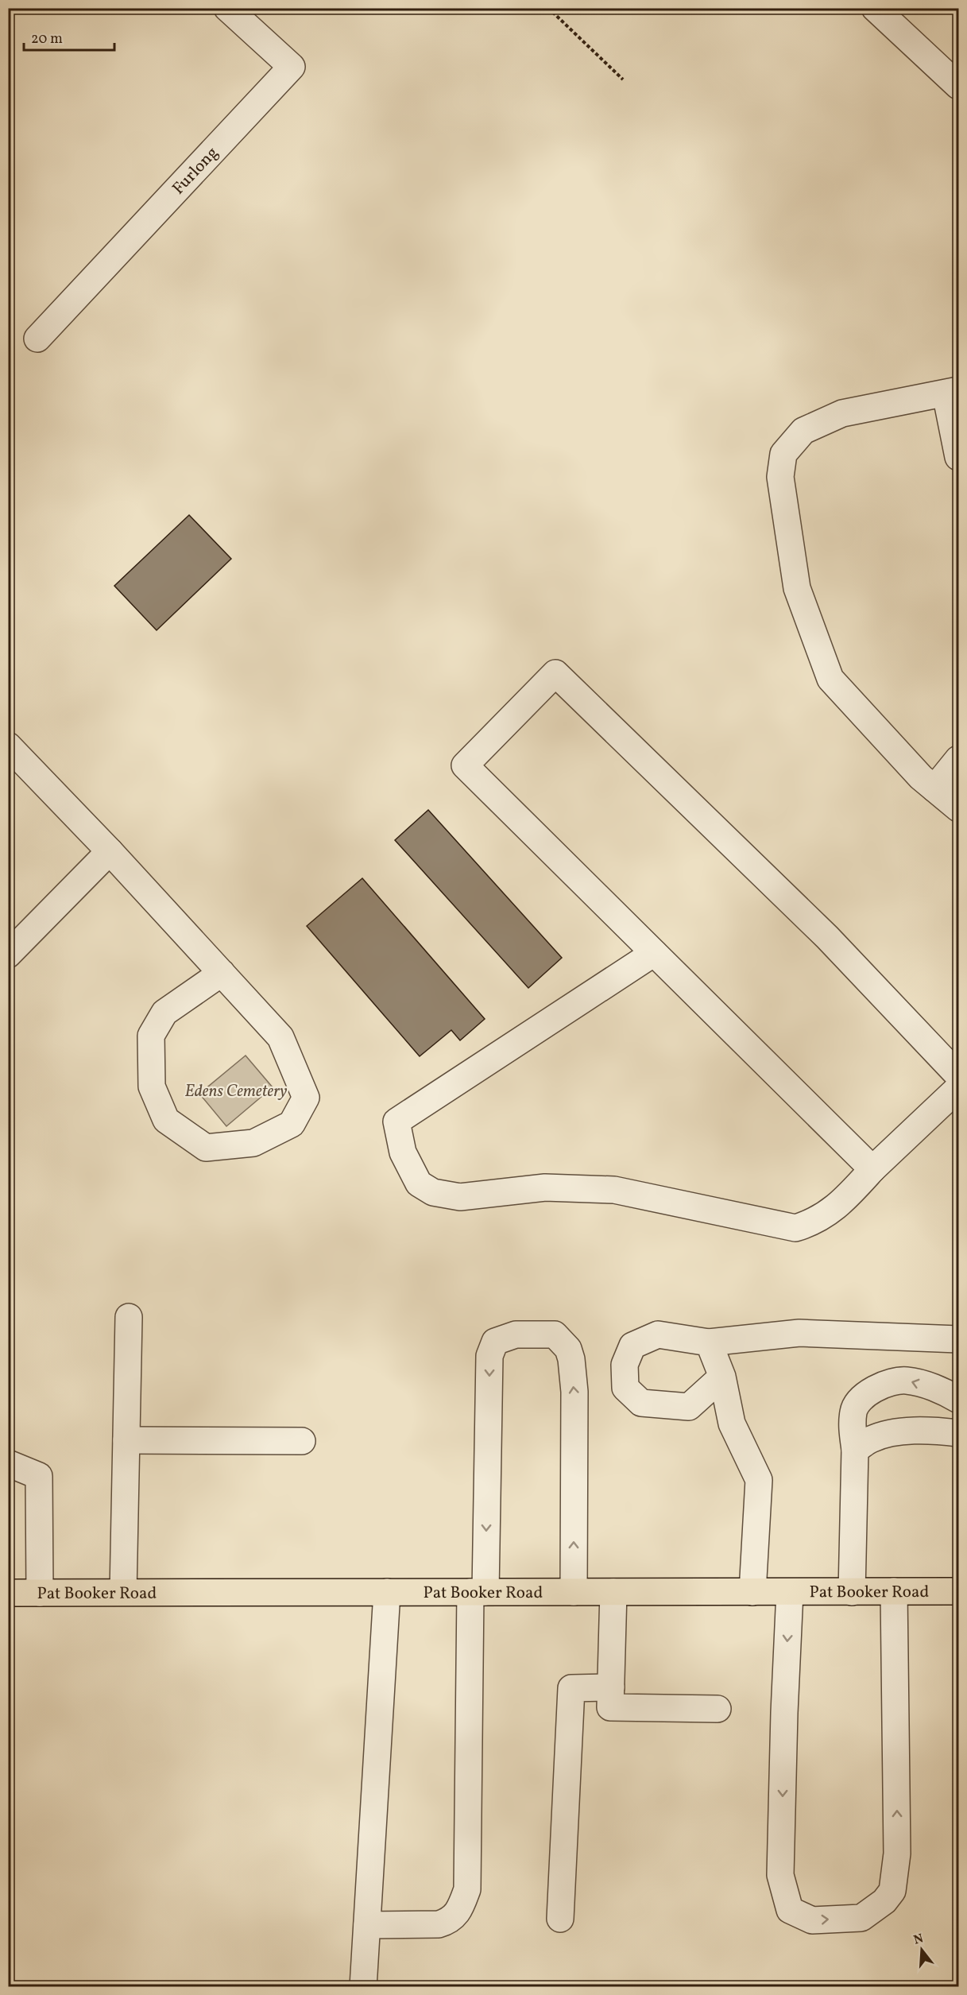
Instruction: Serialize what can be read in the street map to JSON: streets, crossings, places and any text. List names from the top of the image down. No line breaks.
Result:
{"streets":{"main road":["Pat Booker Road"],"street":["Furlong"]},"parks":["Edens Cemetery"],"scale_bar":"20 m","north":"top"}
